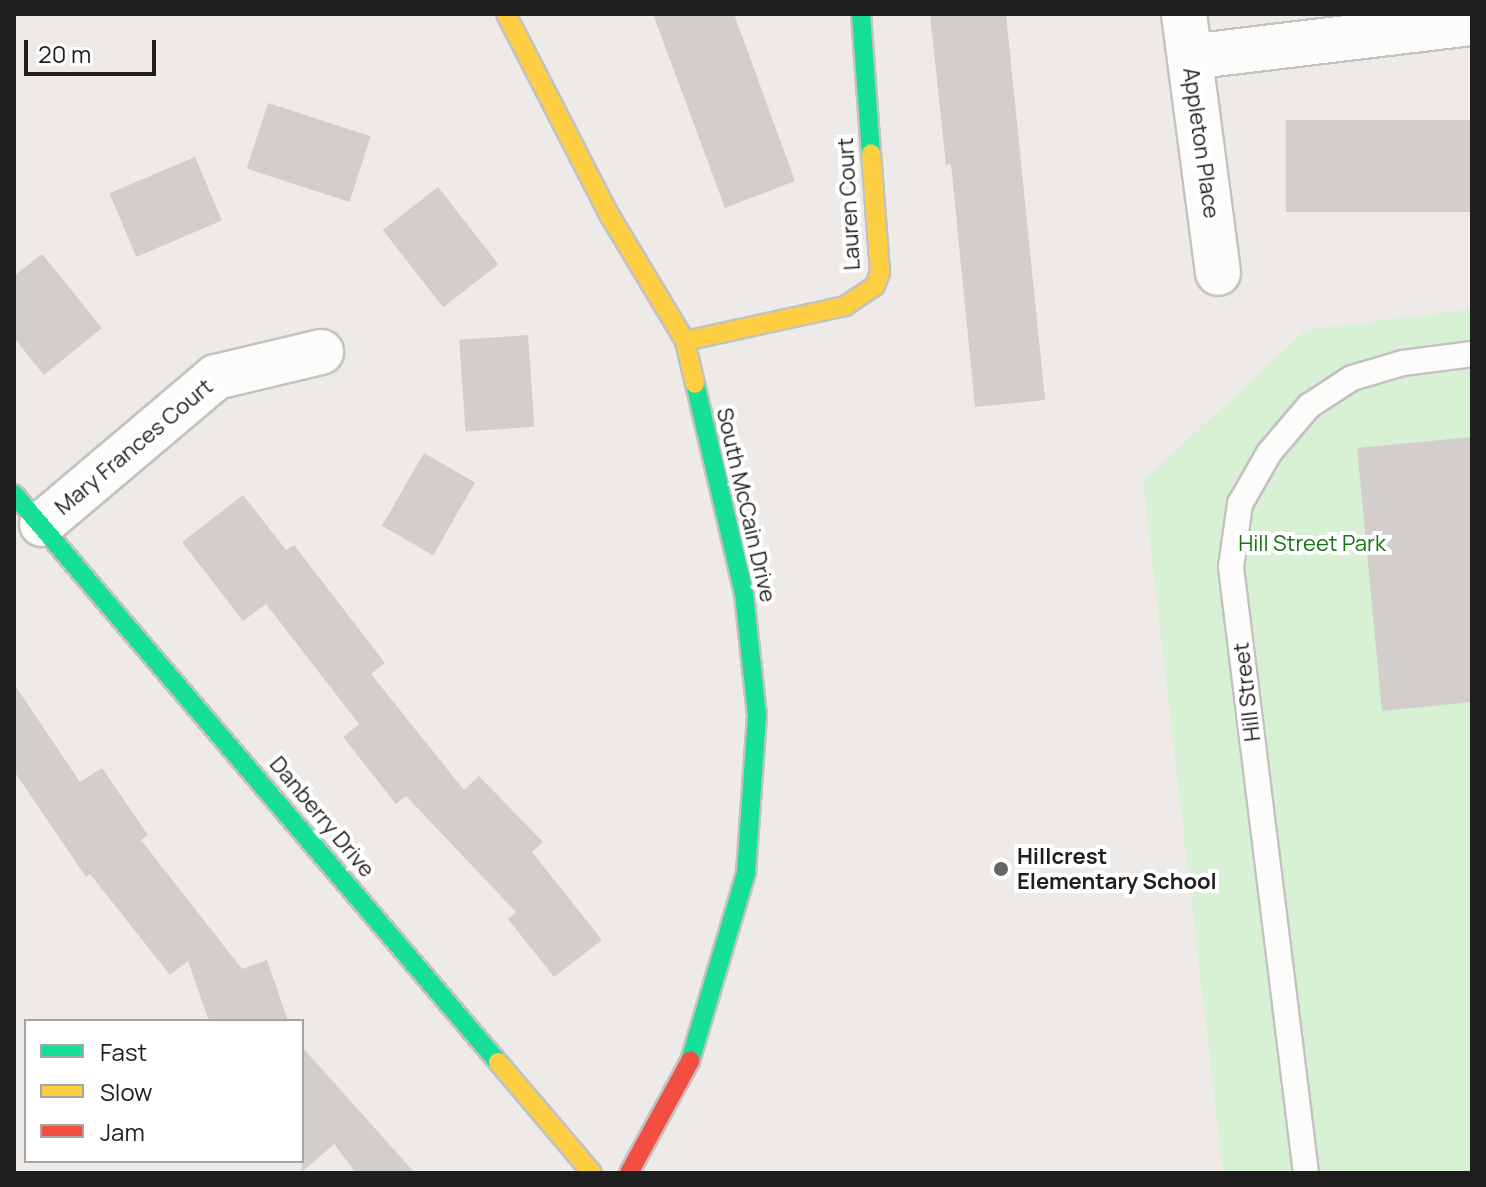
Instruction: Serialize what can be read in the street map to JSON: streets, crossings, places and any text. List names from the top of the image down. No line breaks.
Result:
{"streets":{"street":["Appleton Place","Lauren Court","Mary Frances Court","South McCain Drive","Danberry Drive"],"lane":["Hill Street"]},"crossings":[["Lauren Court","South McCain Drive"],["Mary Frances Court","Danberry Drive"]],"parks":["Hill Street Park"],"places":["Hillcrest Elementary School"],"legend":["Fast","Slow","Jam"],"scale_bar":"20 m"}
